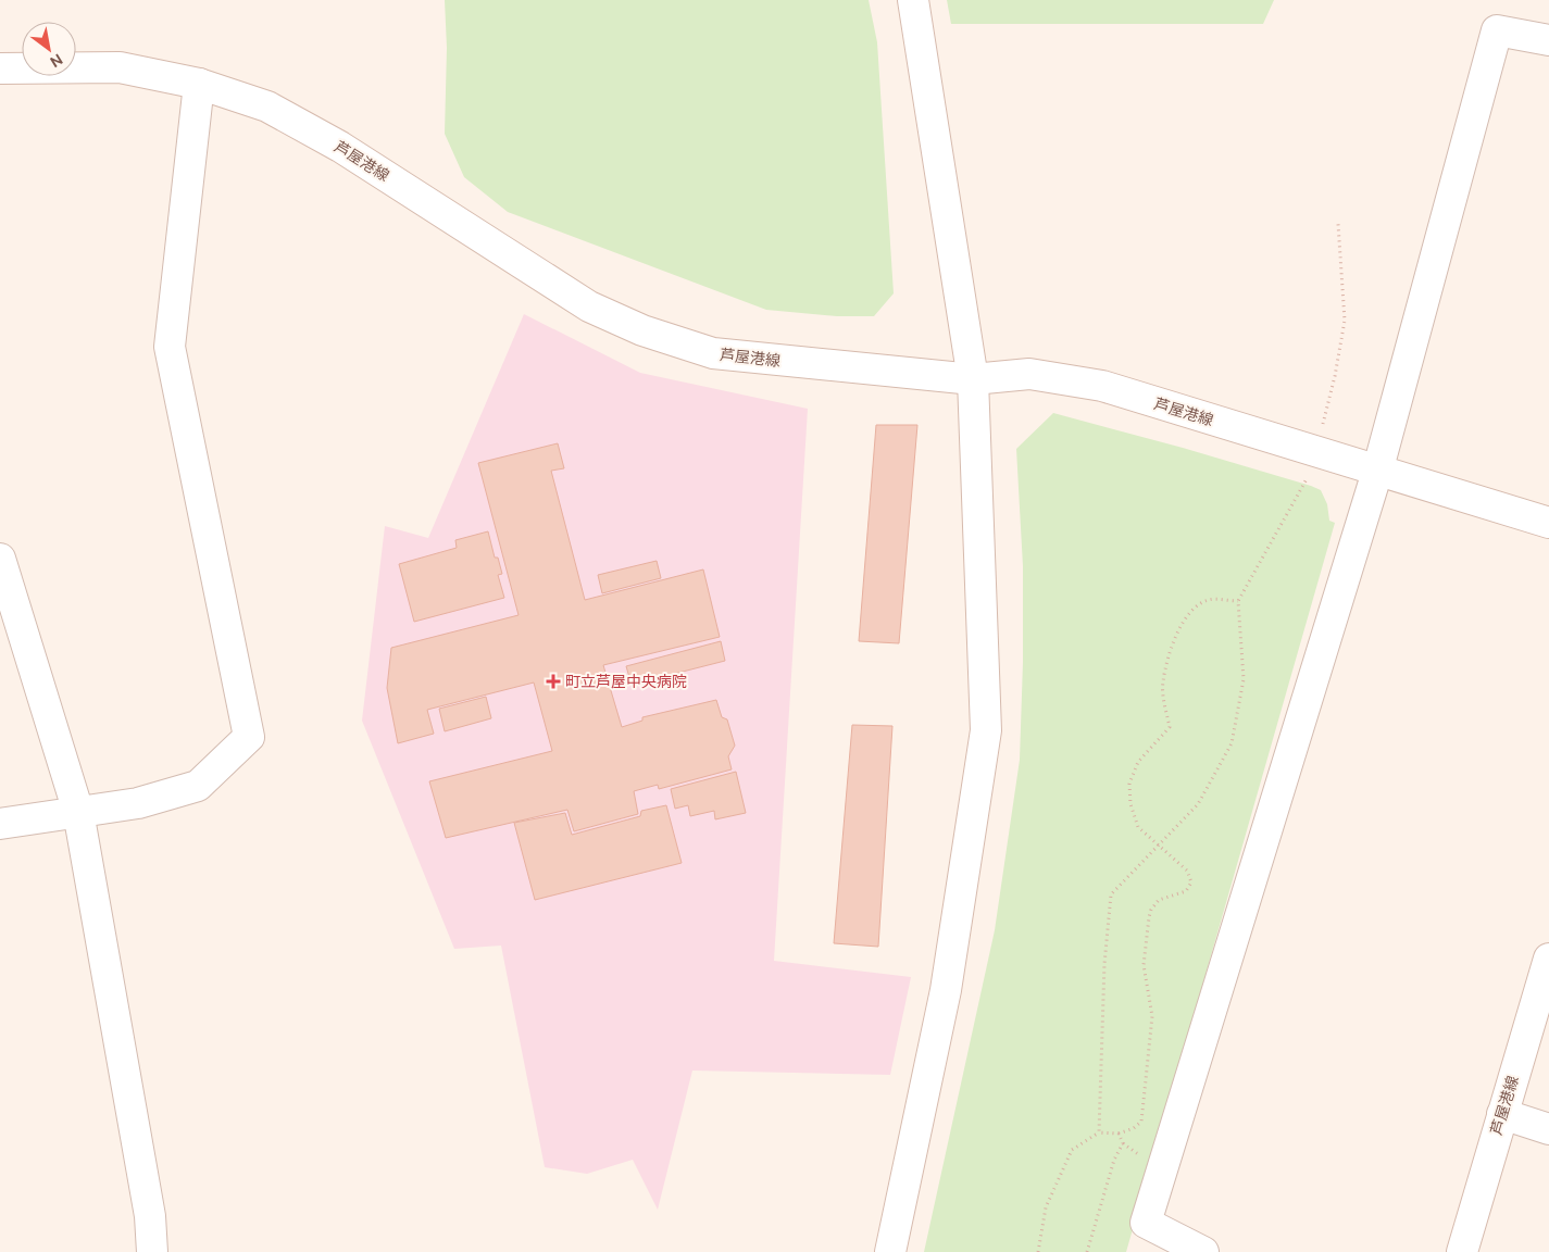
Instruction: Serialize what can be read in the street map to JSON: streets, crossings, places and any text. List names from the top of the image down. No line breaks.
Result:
{"streets":{"street":["芦屋港線"]},"places":{"health":["町立芦屋中央病院"]},"north":"bottom right"}
